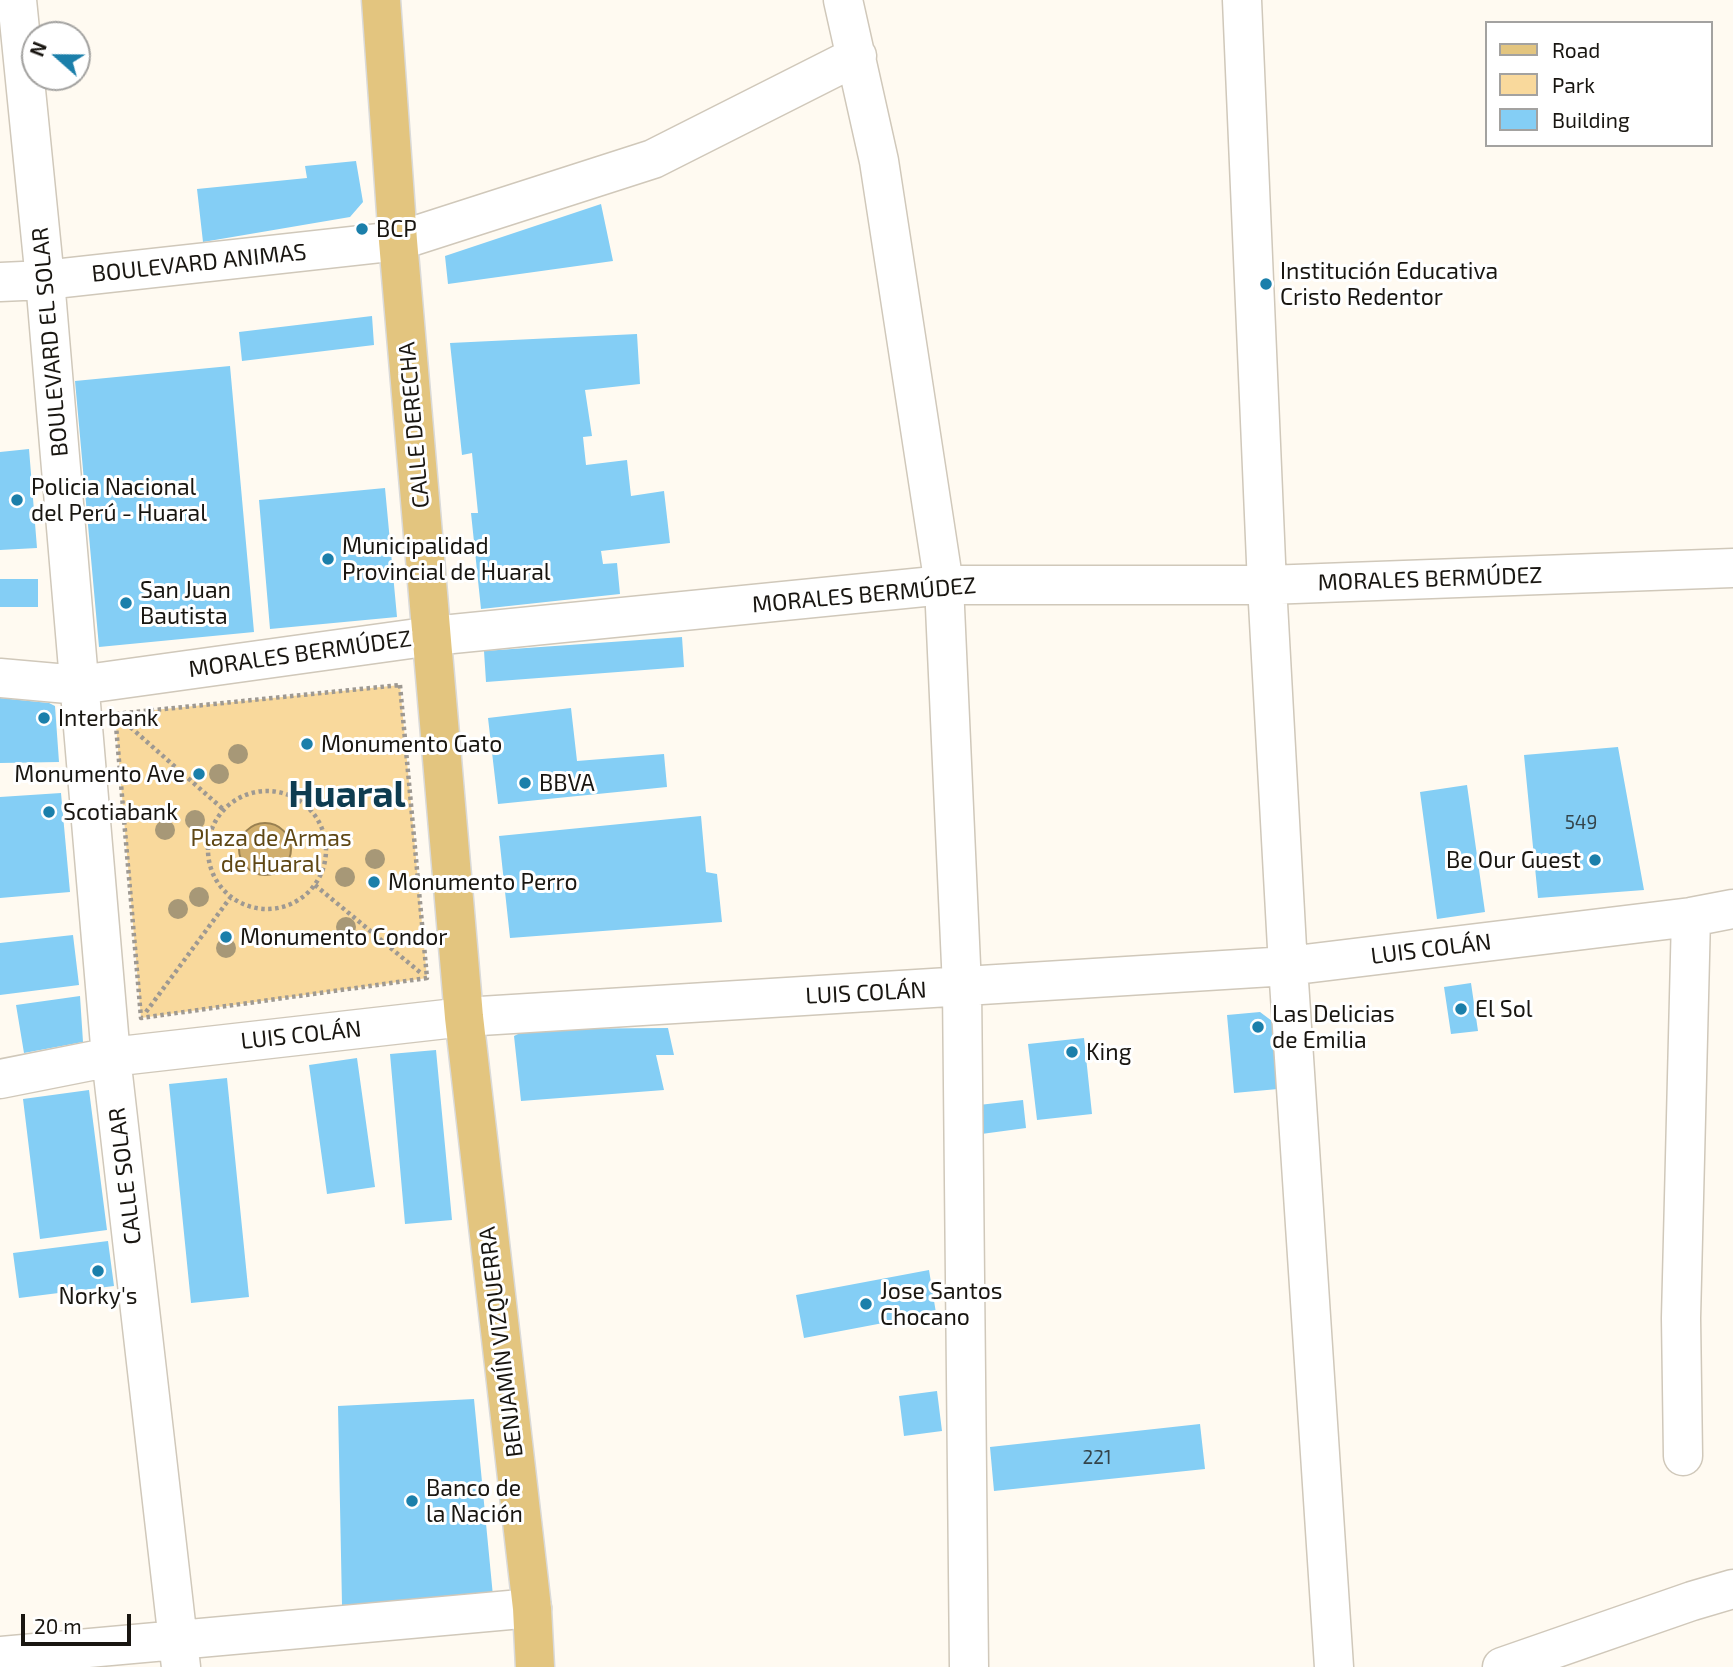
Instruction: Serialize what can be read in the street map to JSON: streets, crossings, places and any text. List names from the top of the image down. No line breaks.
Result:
{"streets":{"main road":["CALLE DERECHA","BENJAMÍN VIZQUERRA"],"street":["BOULEVARD ANIMAS","BOULEVARD EL SOLAR","MORALES BERMÚDEZ","LUIS COLÁN","CALLE SOLAR"]},"crossings":[["BOULEVARD ANIMAS","BOULEVARD EL SOLAR"],["BOULEVARD ANIMAS","CALLE DERECHA"],["BOULEVARD EL SOLAR","MORALES BERMÚDEZ"],["BOULEVARD EL SOLAR","CALLE SOLAR"],["CALLE DERECHA","MORALES BERMÚDEZ"],["CALLE DERECHA","LUIS COLÁN"],["CALLE DERECHA","BENJAMÍN VIZQUERRA"],["MORALES BERMÚDEZ","CALLE SOLAR"],["LUIS COLÁN","CALLE SOLAR"],["LUIS COLÁN","BENJAMÍN VIZQUERRA"]],"districts":["Huaral"],"parks":["Plaza de Armas de Huaral"],"places":["BCP","Institución Educativa Cristo Redentor","Policia Nacional del Perú - Huaral","Municipalidad Provincial de Huaral","San Juan Bautista","Interbank","Monumento Gato","Monumento Ave","BBVA","Scotiabank","Be Our Guest","Monumento Perro","Monumento Condor","El Sol","Las Delicias de Emilia","King","Norky's","Jose Santos Chocano","Banco de la Nación"],"house_numbers":["549","221"],"legend":["Road","Park","Building"],"scale_bar":"20 m","north":"left"}
